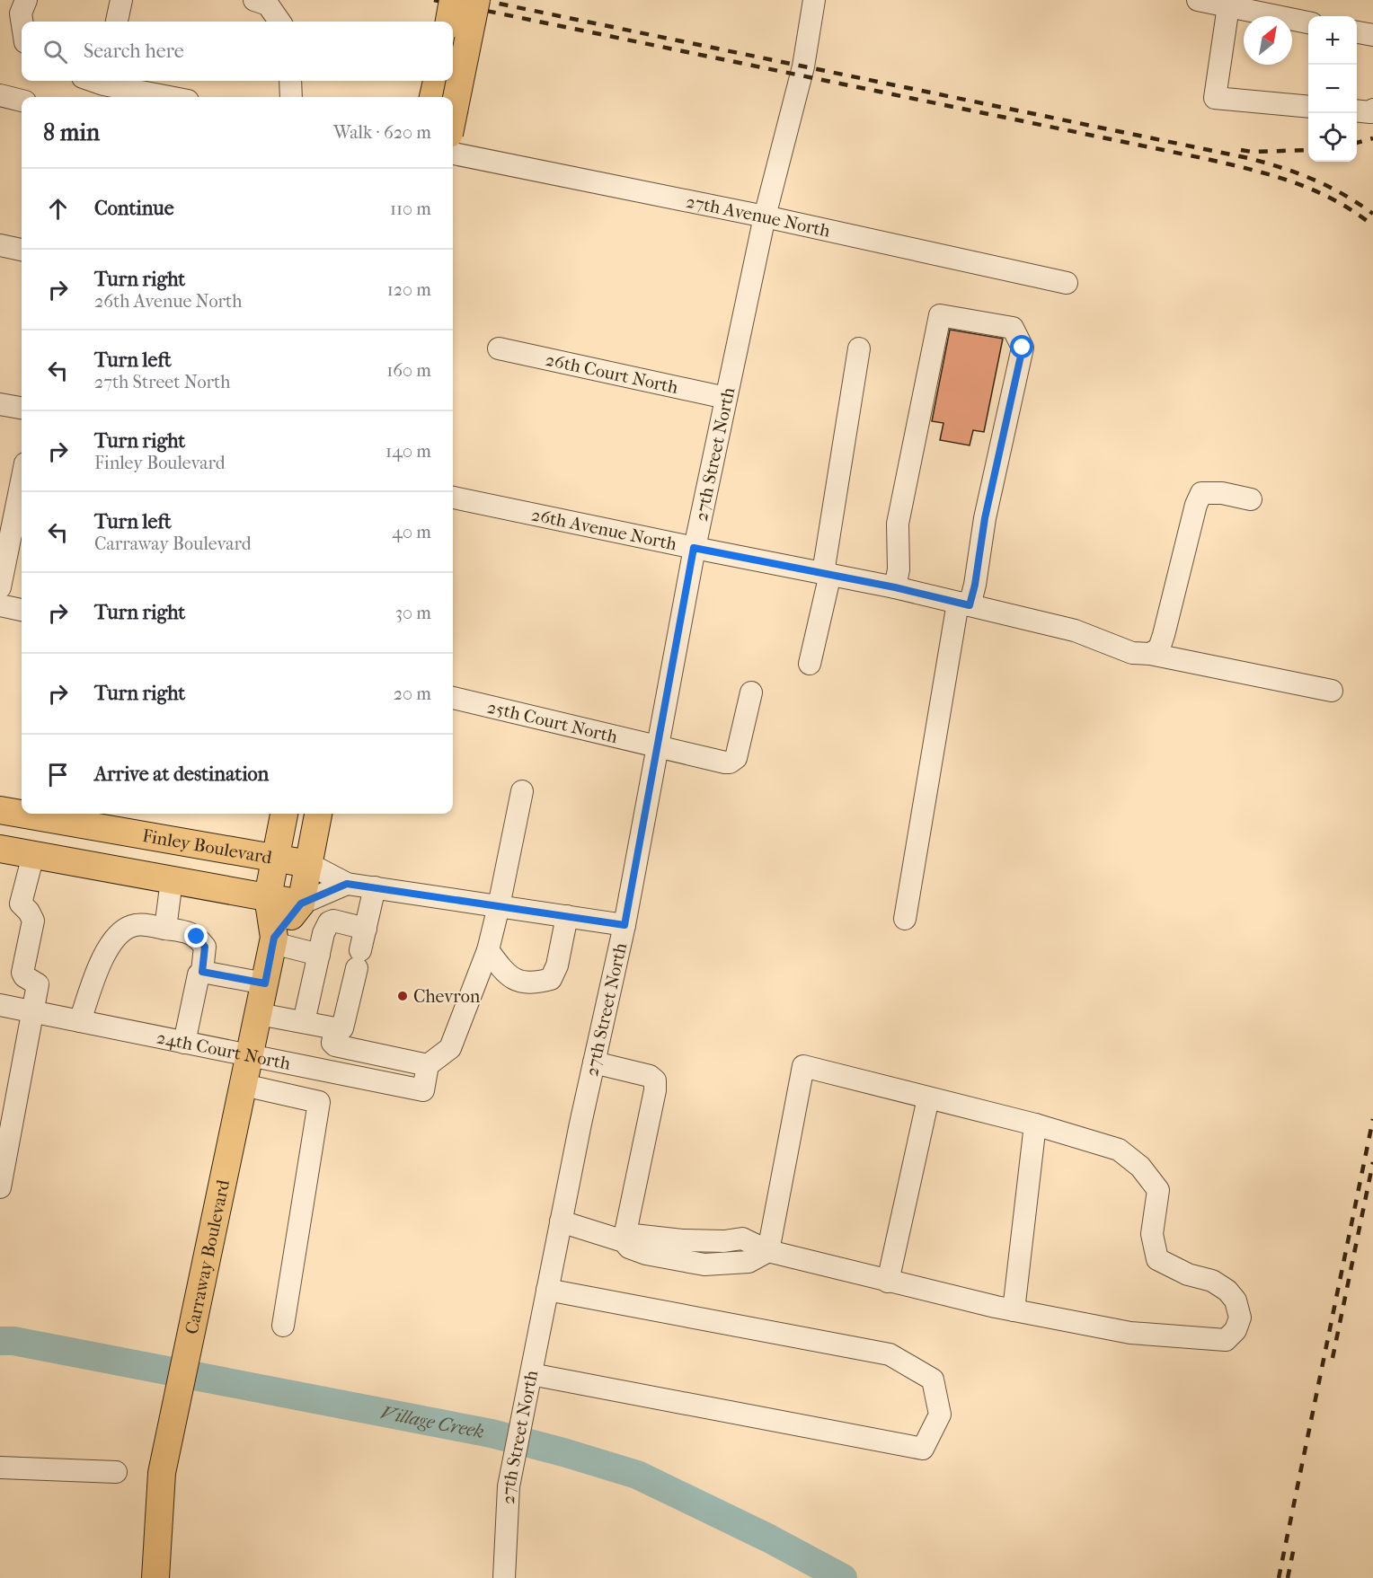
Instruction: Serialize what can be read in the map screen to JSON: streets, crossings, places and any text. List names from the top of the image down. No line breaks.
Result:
{"streets":{"main road":["Finley Boulevard","Carraway Boulevard"],"street":["27th Avenue North","26th Court North","27th Street North","26th Avenue North","25th Court North","24th Court North"]},"crossings":[["27th Avenue North","27th Street North"],["26th Court North","27th Street North"],["27th Street North","26th Avenue North"],["27th Street North","25th Court North"],["27th Street North","Finley Boulevard"],["Finley Boulevard","Carraway Boulevard"],["24th Court North","Carraway Boulevard"]],"water":["Village Creek"],"places":["Chevron"],"north":"top right","page":{"map_buttons":["+","−"],"search":"Search here","heading":["8 min","Walk · 620 m"],"list":[["Continue","110 m"],["Turn right","26th Avenue North","120 m"],["Turn left","27th Street North","160 m"],["Turn right","Finley Boulevard","140 m"],["Turn left","Carraway Boulevard","40 m"],["Turn right","30 m"],["Turn right","20 m"],"Arrive at destination"]}}
